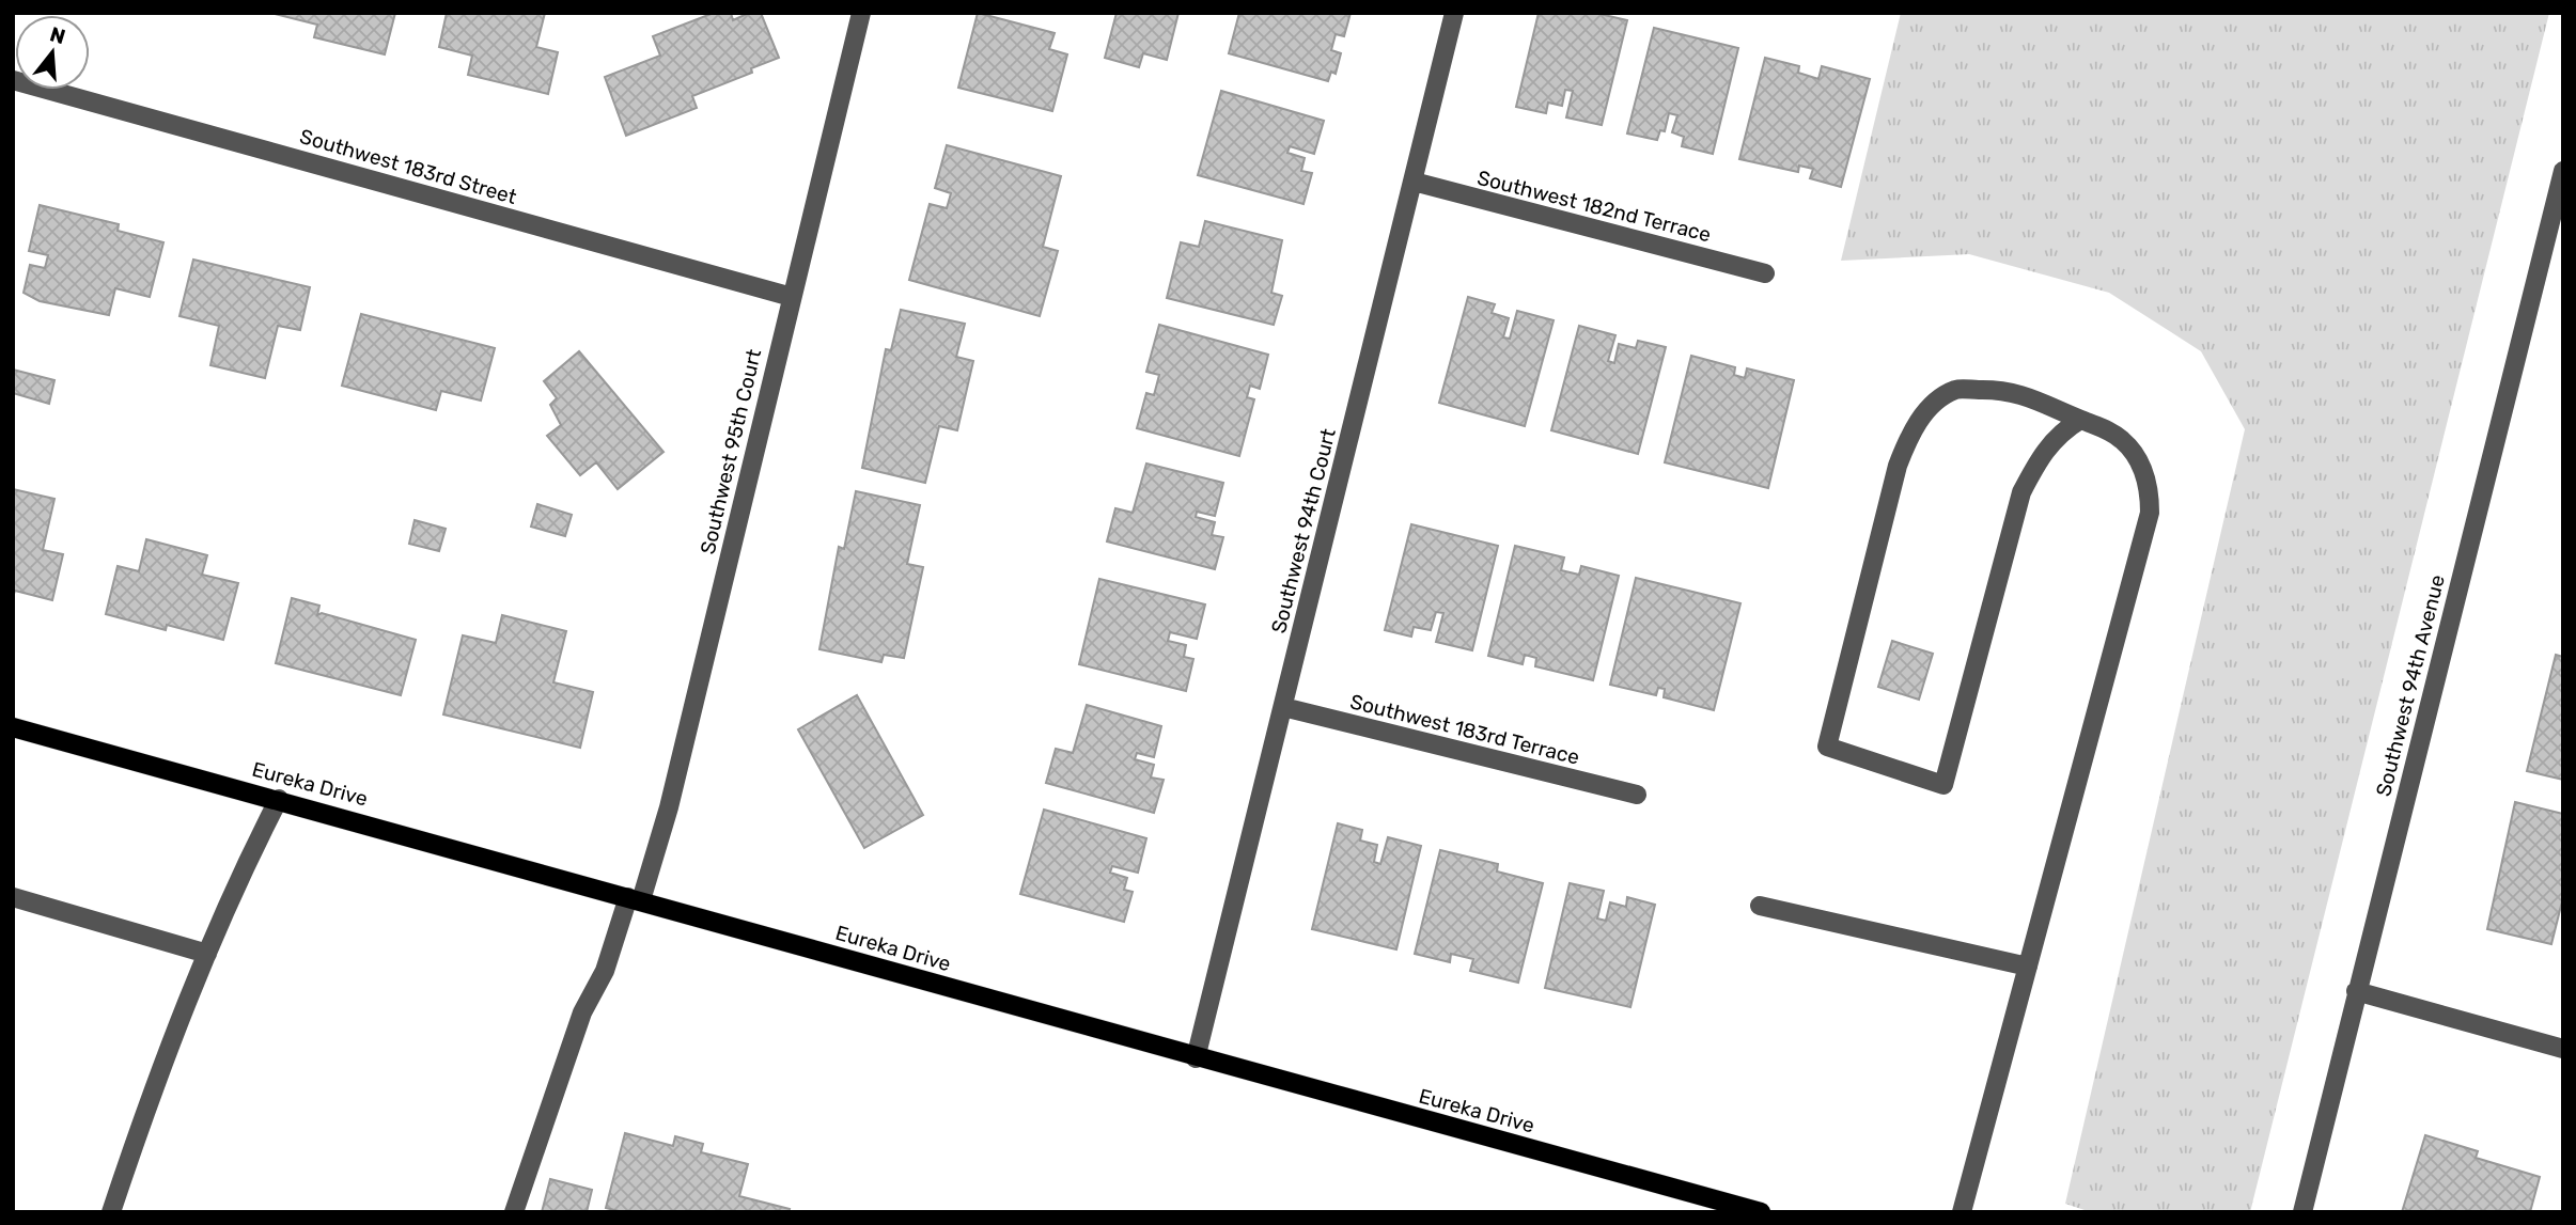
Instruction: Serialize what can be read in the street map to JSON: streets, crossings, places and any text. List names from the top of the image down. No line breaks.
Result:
{"streets":{"main road":["Eureka Drive"],"street":["Southwest 183rd Street","Southwest 182nd Terrace","Southwest 95th Court","Southwest 94th Court","Southwest 94th Avenue","Southwest 183rd Terrace"]},"crossings":[["Southwest 183rd Street","Southwest 95th Court"],["Southwest 182nd Terrace","Southwest 94th Court"],["Southwest 95th Court","Eureka Drive"],["Southwest 94th Court","Southwest 183rd Terrace"],["Southwest 94th Court","Eureka Drive"]],"north":"top"}
